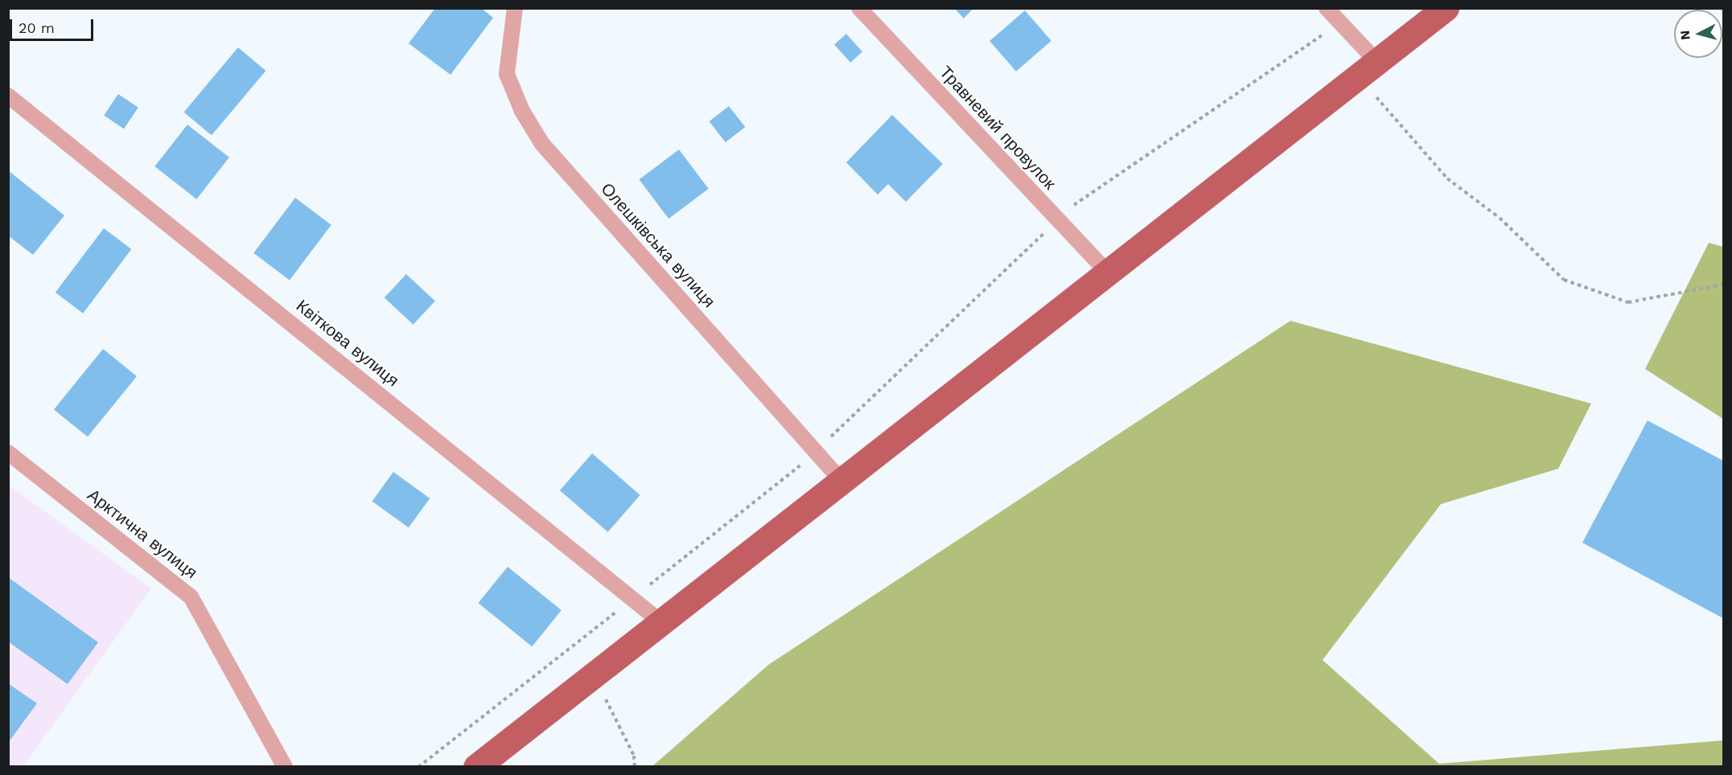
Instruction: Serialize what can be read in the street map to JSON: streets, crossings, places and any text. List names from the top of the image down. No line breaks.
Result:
{"streets":{"lane":["Травневий провулок","Олешківська вулиця","Квіткова вулиця","Арктична вулиця"]},"scale_bar":"20 m","north":"left"}
